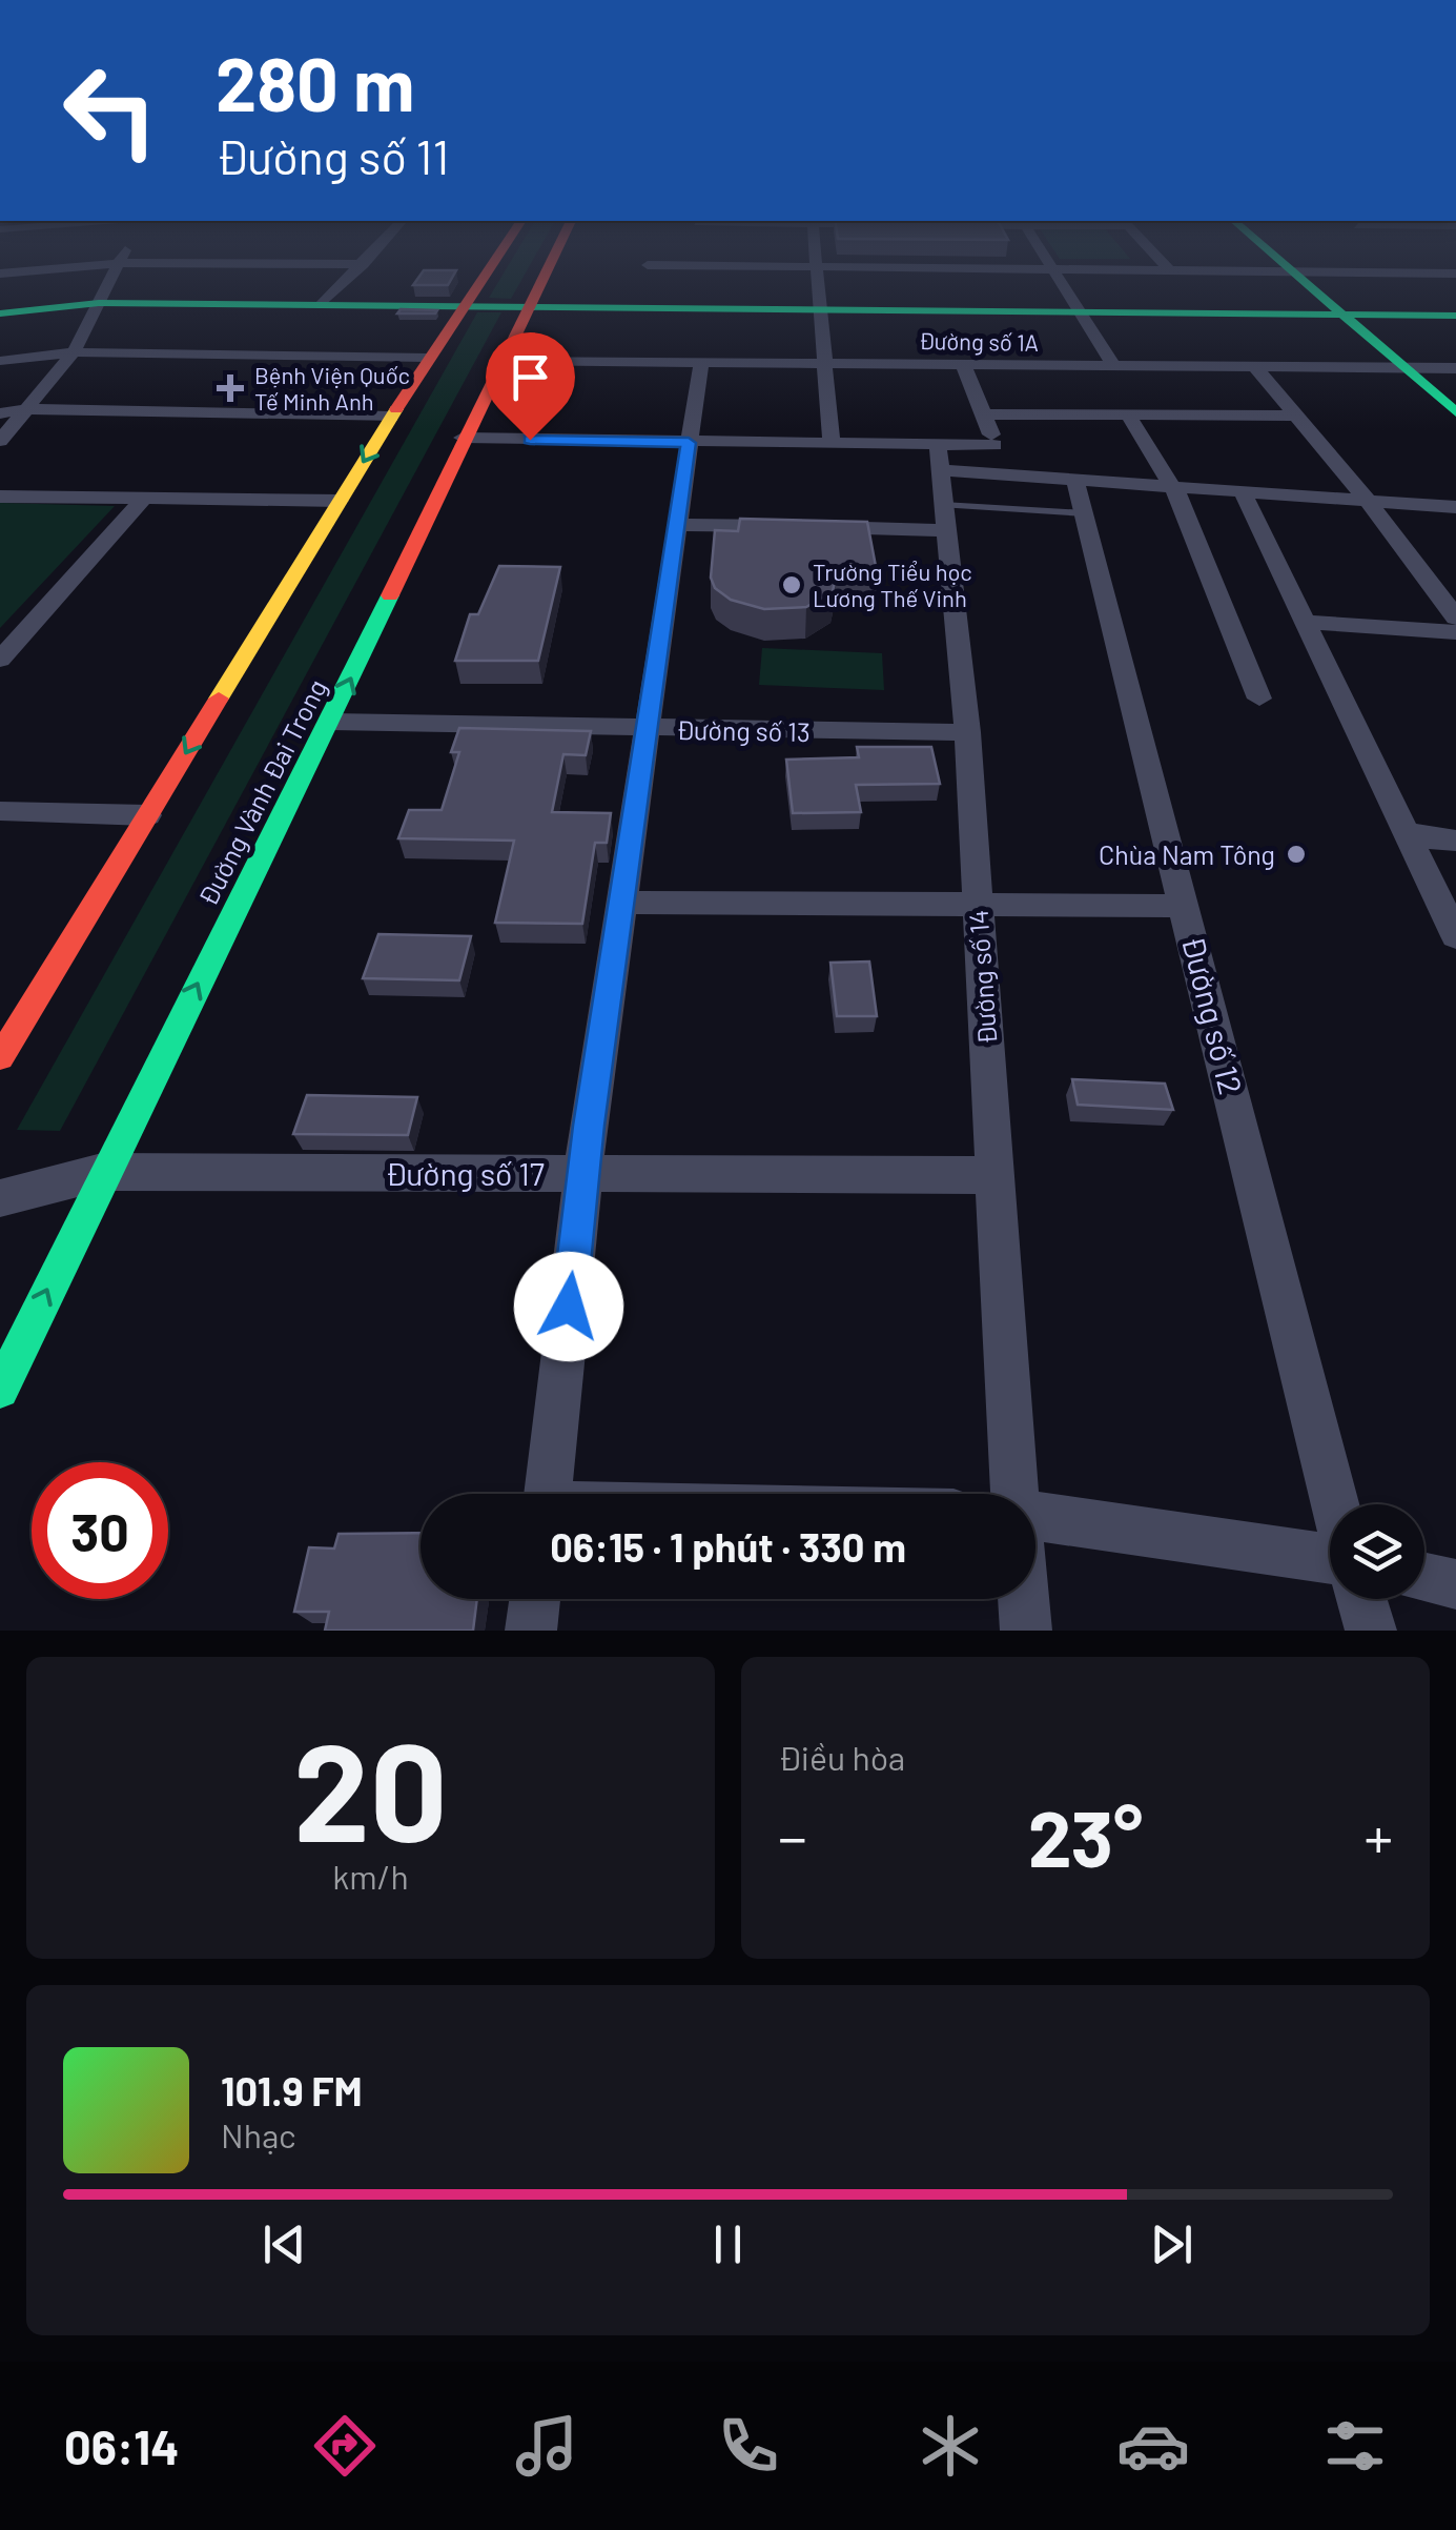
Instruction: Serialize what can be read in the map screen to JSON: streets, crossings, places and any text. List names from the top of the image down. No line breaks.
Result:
{"streets":{"street":["Đường số 1A","Đường số 13","Đường Vành Đai Trong","Đường số 14","Đường số 12","Đường số 17"]},"crossings":[["Đường số 1A","Đường Vành Đai Trong"],["Đường số 13","Đường Vành Đai Trong"],["Đường số 13","Đường số 14"],["Đường Vành Đai Trong","Đường số 17"],["Đường số 14","Đường số 17"]],"places":{"health":["Bệnh Viện Quốc Tế Minh Anh"],"other":["Trường Tiểu học Lương Thế Vinh","Chùa Nam Tông"]},"page":{"turn":["280 m","Đường số 11"],"limit":"30","trip":"06:15 · 1 phút · 330 m","tile":[["20","km/h"],"Điều hòa"],"heat":["−","23°","+"],"song":["101.9 FM","Nhạc"],"tabs":"06:14"}}
